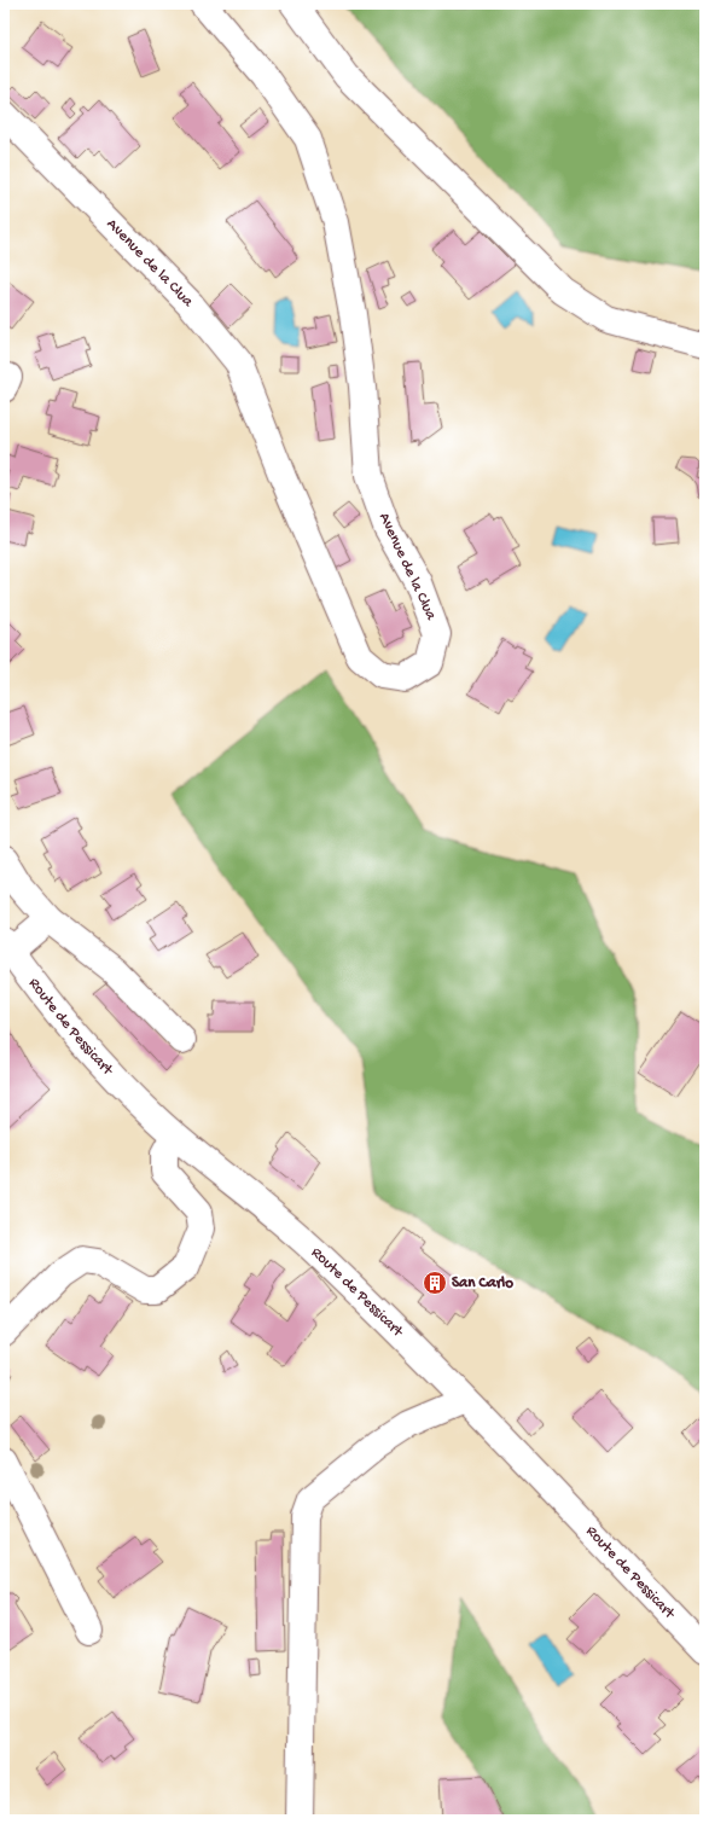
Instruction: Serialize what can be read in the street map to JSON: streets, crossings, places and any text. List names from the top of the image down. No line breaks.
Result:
{"streets":{"street":["Avenue de la Clua","Route de Pessicart"]},"places":{"building":["San Carlo"]}}
